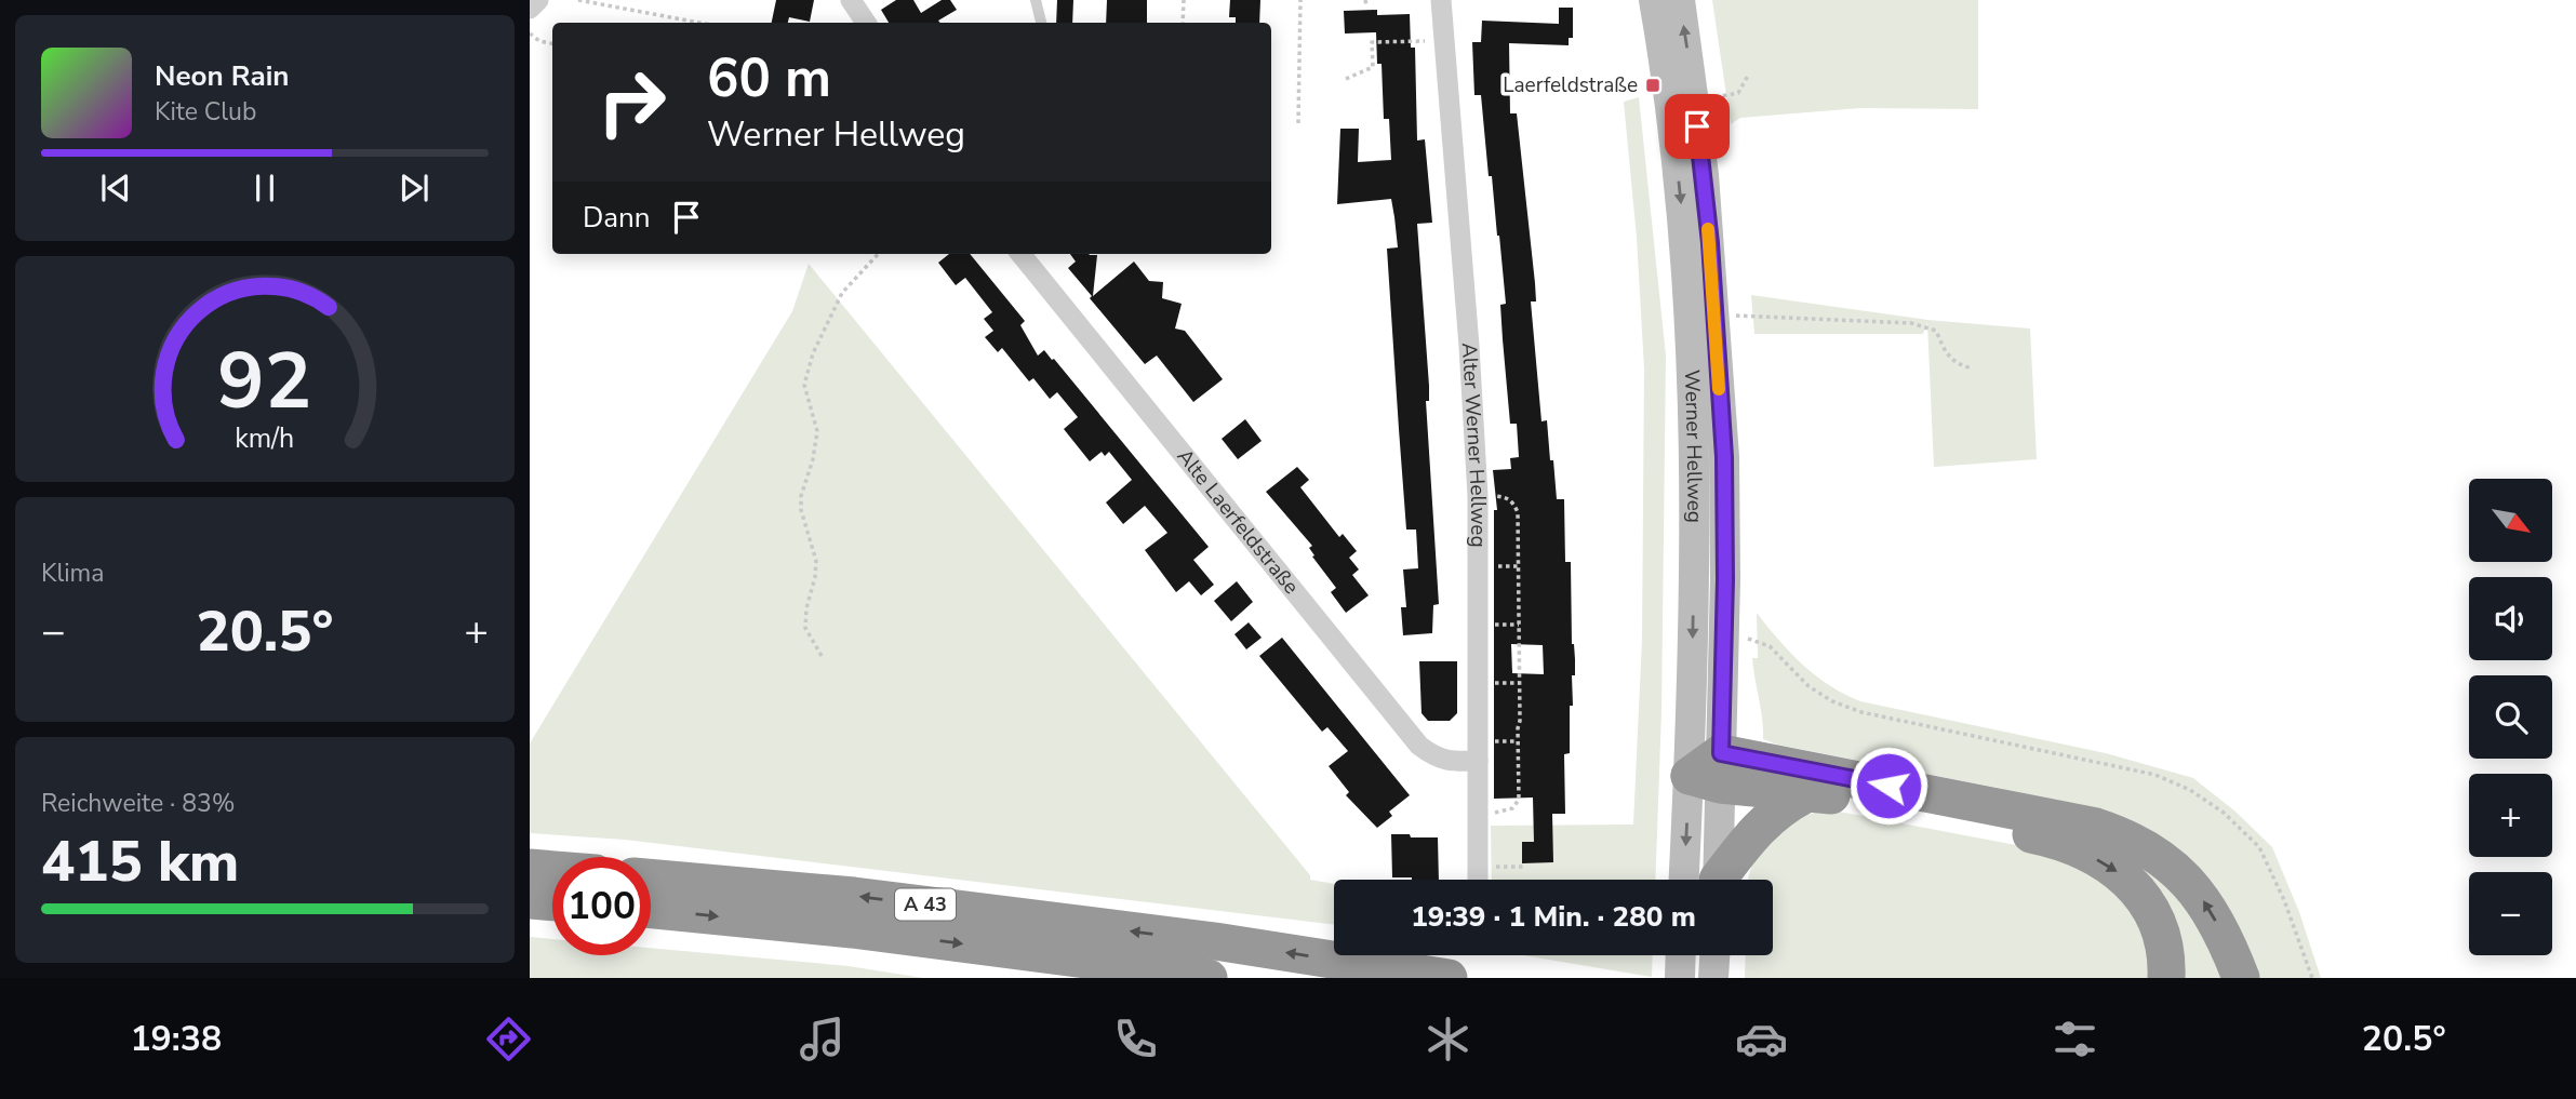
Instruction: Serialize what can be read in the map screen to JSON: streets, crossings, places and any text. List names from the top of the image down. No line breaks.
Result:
{"streets":{"highway":["A 43"],"main road":["Werner Hellweg"],"street":["Alter Werner Hellweg","Alte Laerfeldstraße"]},"crossings":[["Alter Werner Hellweg","Alte Laerfeldstraße"]],"places":{"transit":["Laerfeldstraße"]},"north":"bottom right","page":{"turn":["60 m","Werner Hellweg"],"song":["Neon Rain","Kite Club"],"then":"Dann","map_buttons":["+","−"],"tile":["Klima",["Reichweite · 83%","415 km"]],"heat":["−","20.5°","+"],"limit":"100","trip":"19:39 · 1 Min. · 280 m","tabs":["19:38","20.5°"],"gauge":["92","km/h"]}}
